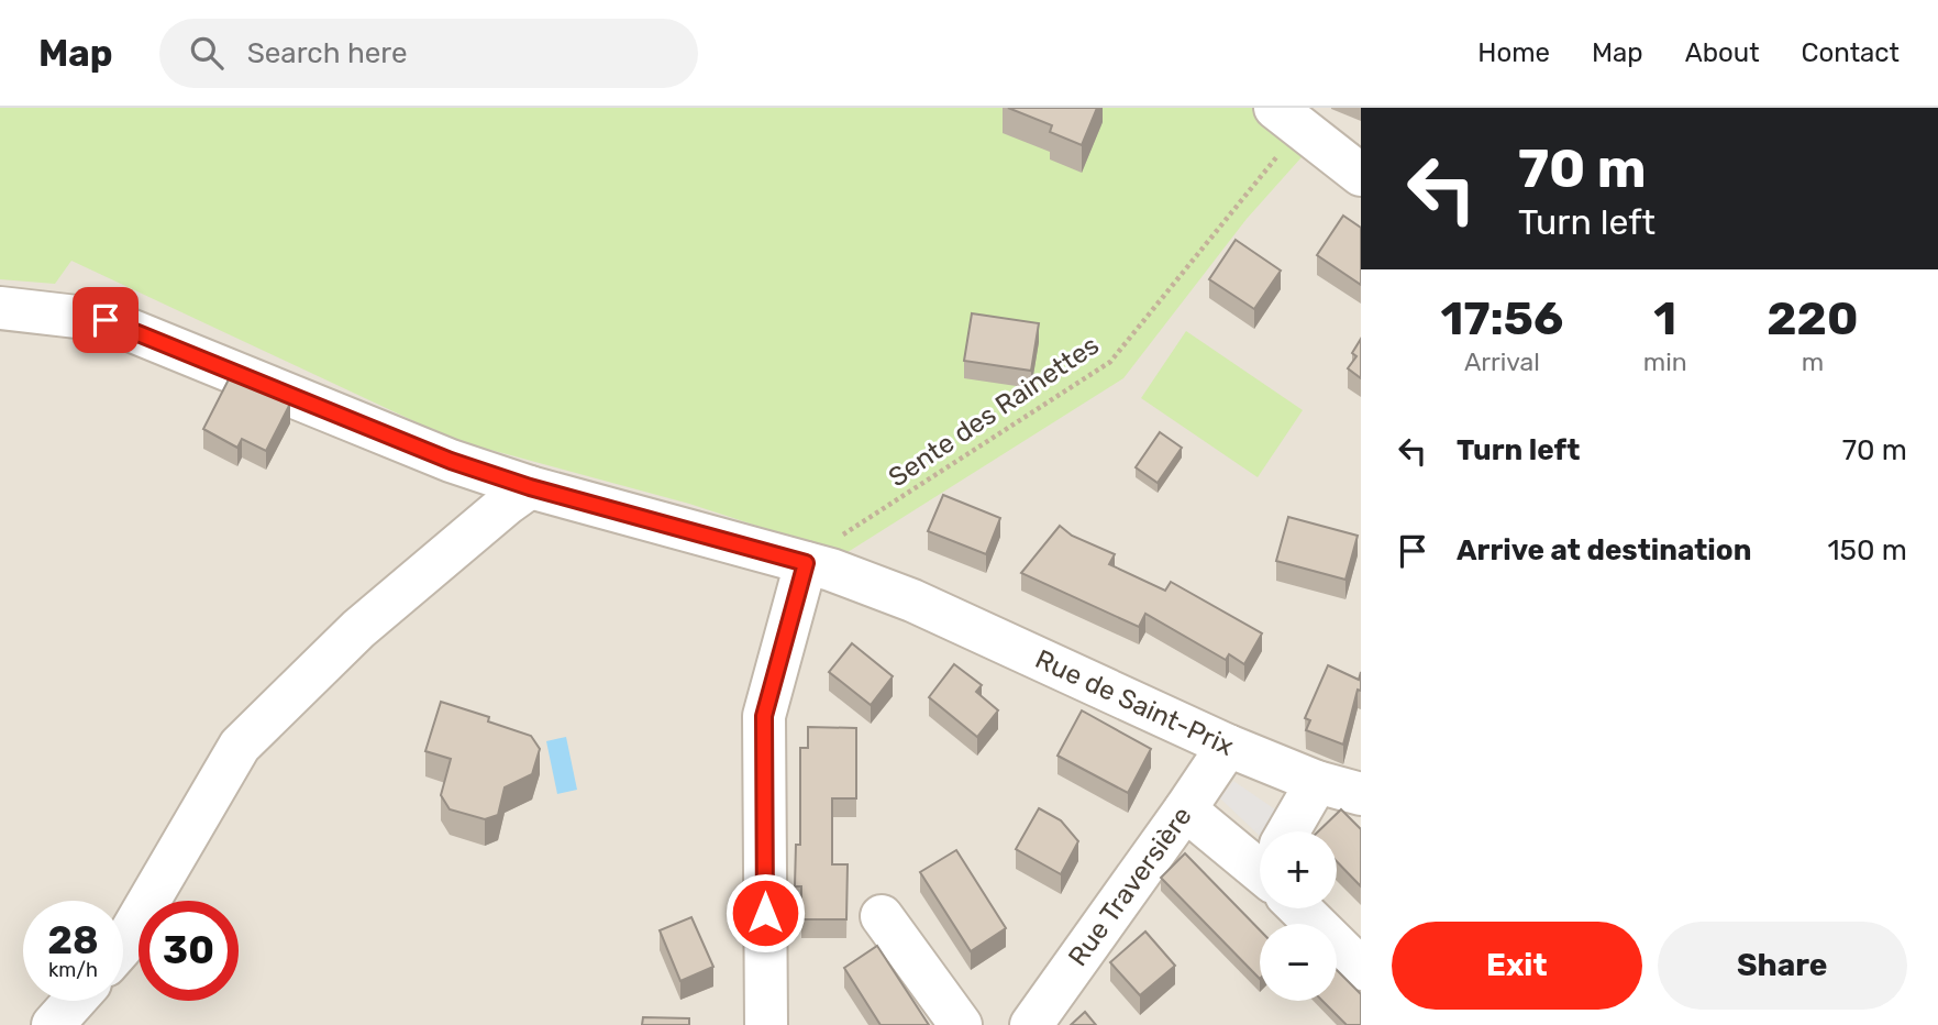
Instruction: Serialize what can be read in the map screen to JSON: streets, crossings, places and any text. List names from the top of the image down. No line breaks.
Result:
{"streets":{"street":["Rue de Saint-Prix","Rue Traversière"],"path":["Sente des Rainettes"]},"crossings":[["Sente des Rainettes","Rue de Saint-Prix"],["Rue de Saint-Prix","Rue Traversière"]],"page":{"header":"Map","search":"Search here","nav":["Home","Map","About","Contact"],"turn":["70 m","Turn left"],"eta":["17:56","Arrival","1","min","220","m"],"list":[{"name":"Turn left","value":"70 m"},{"name":"Arrive at destination","value":"150 m"}],"map_buttons":["+","−"],"speed":"28 km/h","limit":"30","buttons":["Exit","Share"]}}
